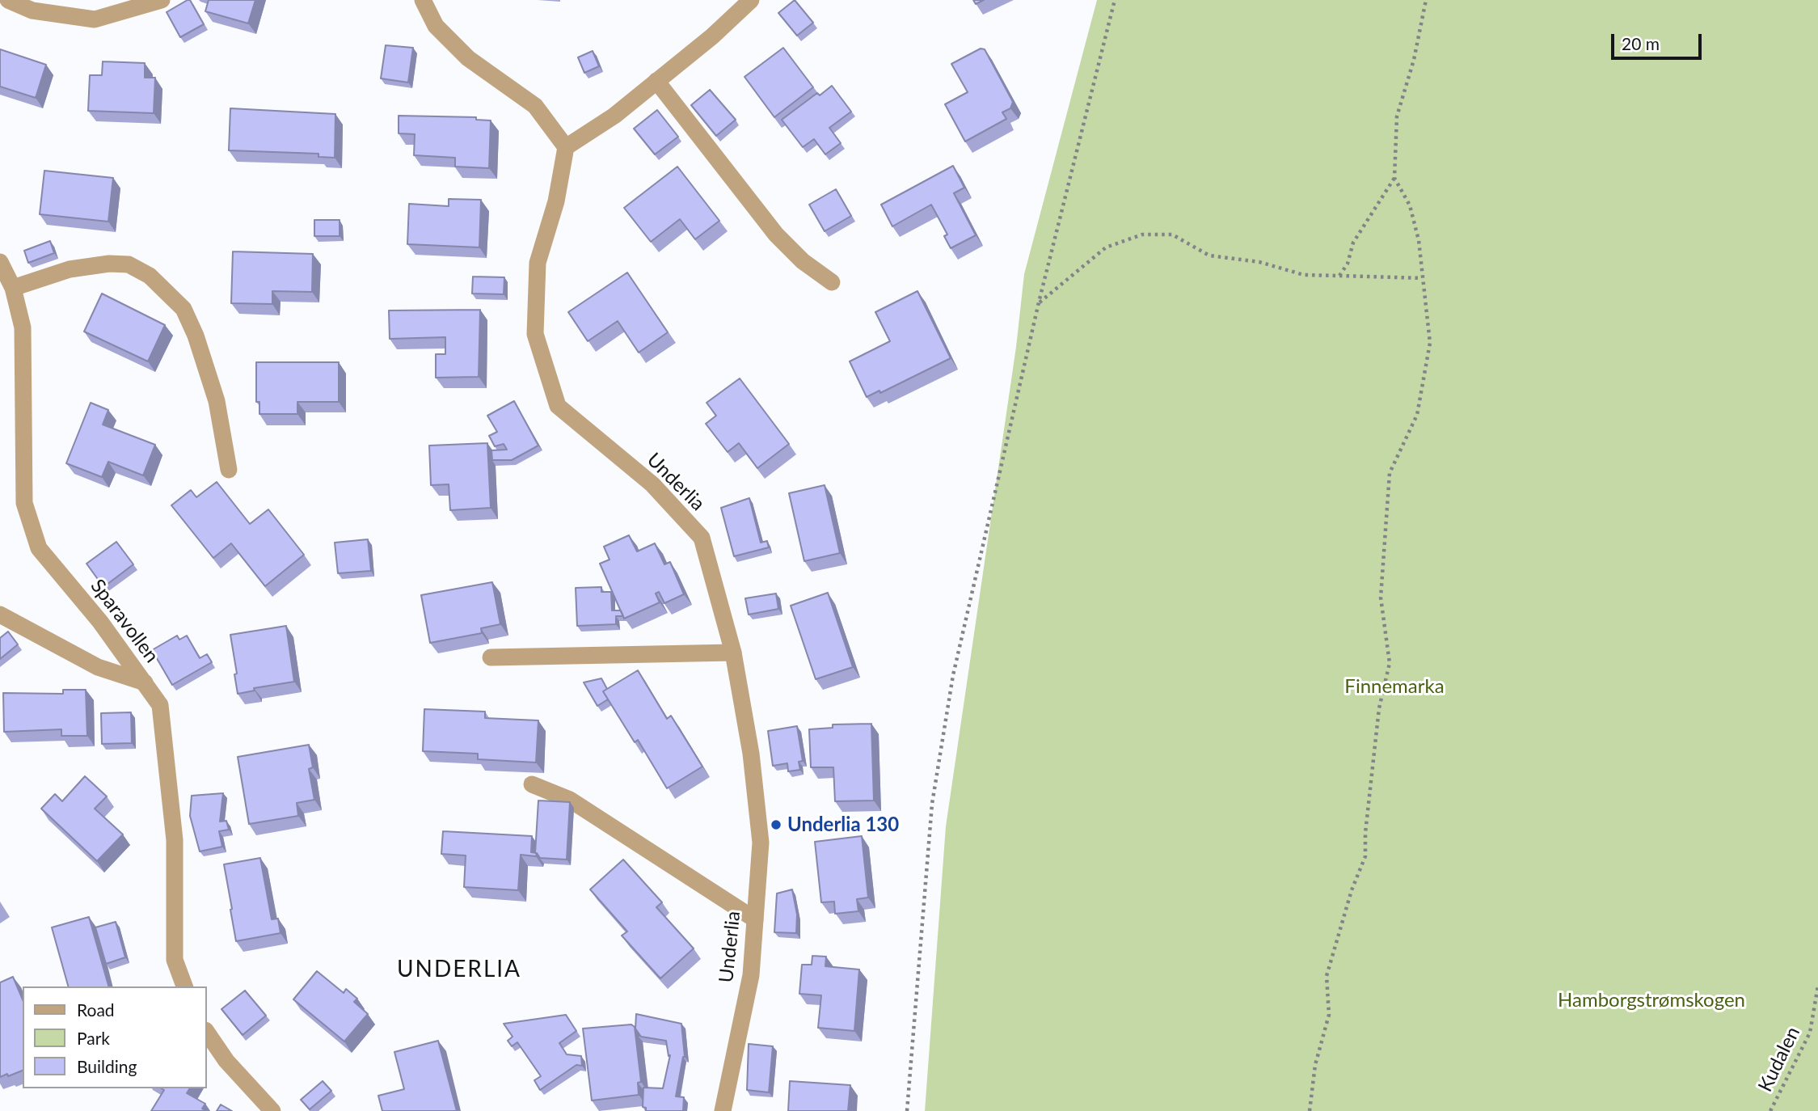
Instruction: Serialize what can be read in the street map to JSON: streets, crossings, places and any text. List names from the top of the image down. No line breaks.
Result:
{"streets":{"street":["Underlia","Sparavollen"],"path":["Kudalen"]},"districts":["UNDERLIA"],"parks":["Finnemarka","Hamborgstrømskogen"],"places":["Underlia 130"],"legend":["Road","Park","Building"],"scale_bar":"20 m"}
